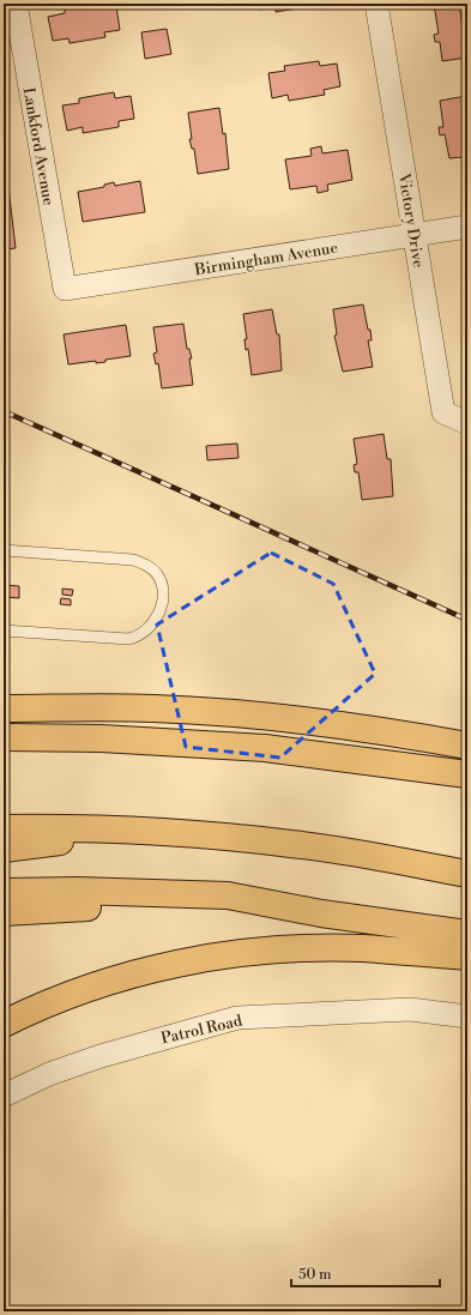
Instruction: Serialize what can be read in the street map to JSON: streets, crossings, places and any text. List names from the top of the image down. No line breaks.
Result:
{"streets":{"street":["Lankford Avenue","Victory Drive","Birmingham Avenue","Patrol Road"]},"crossings":[["Lankford Avenue","Birmingham Avenue"],["Victory Drive","Birmingham Avenue"]],"scale_bar":"50 m"}
